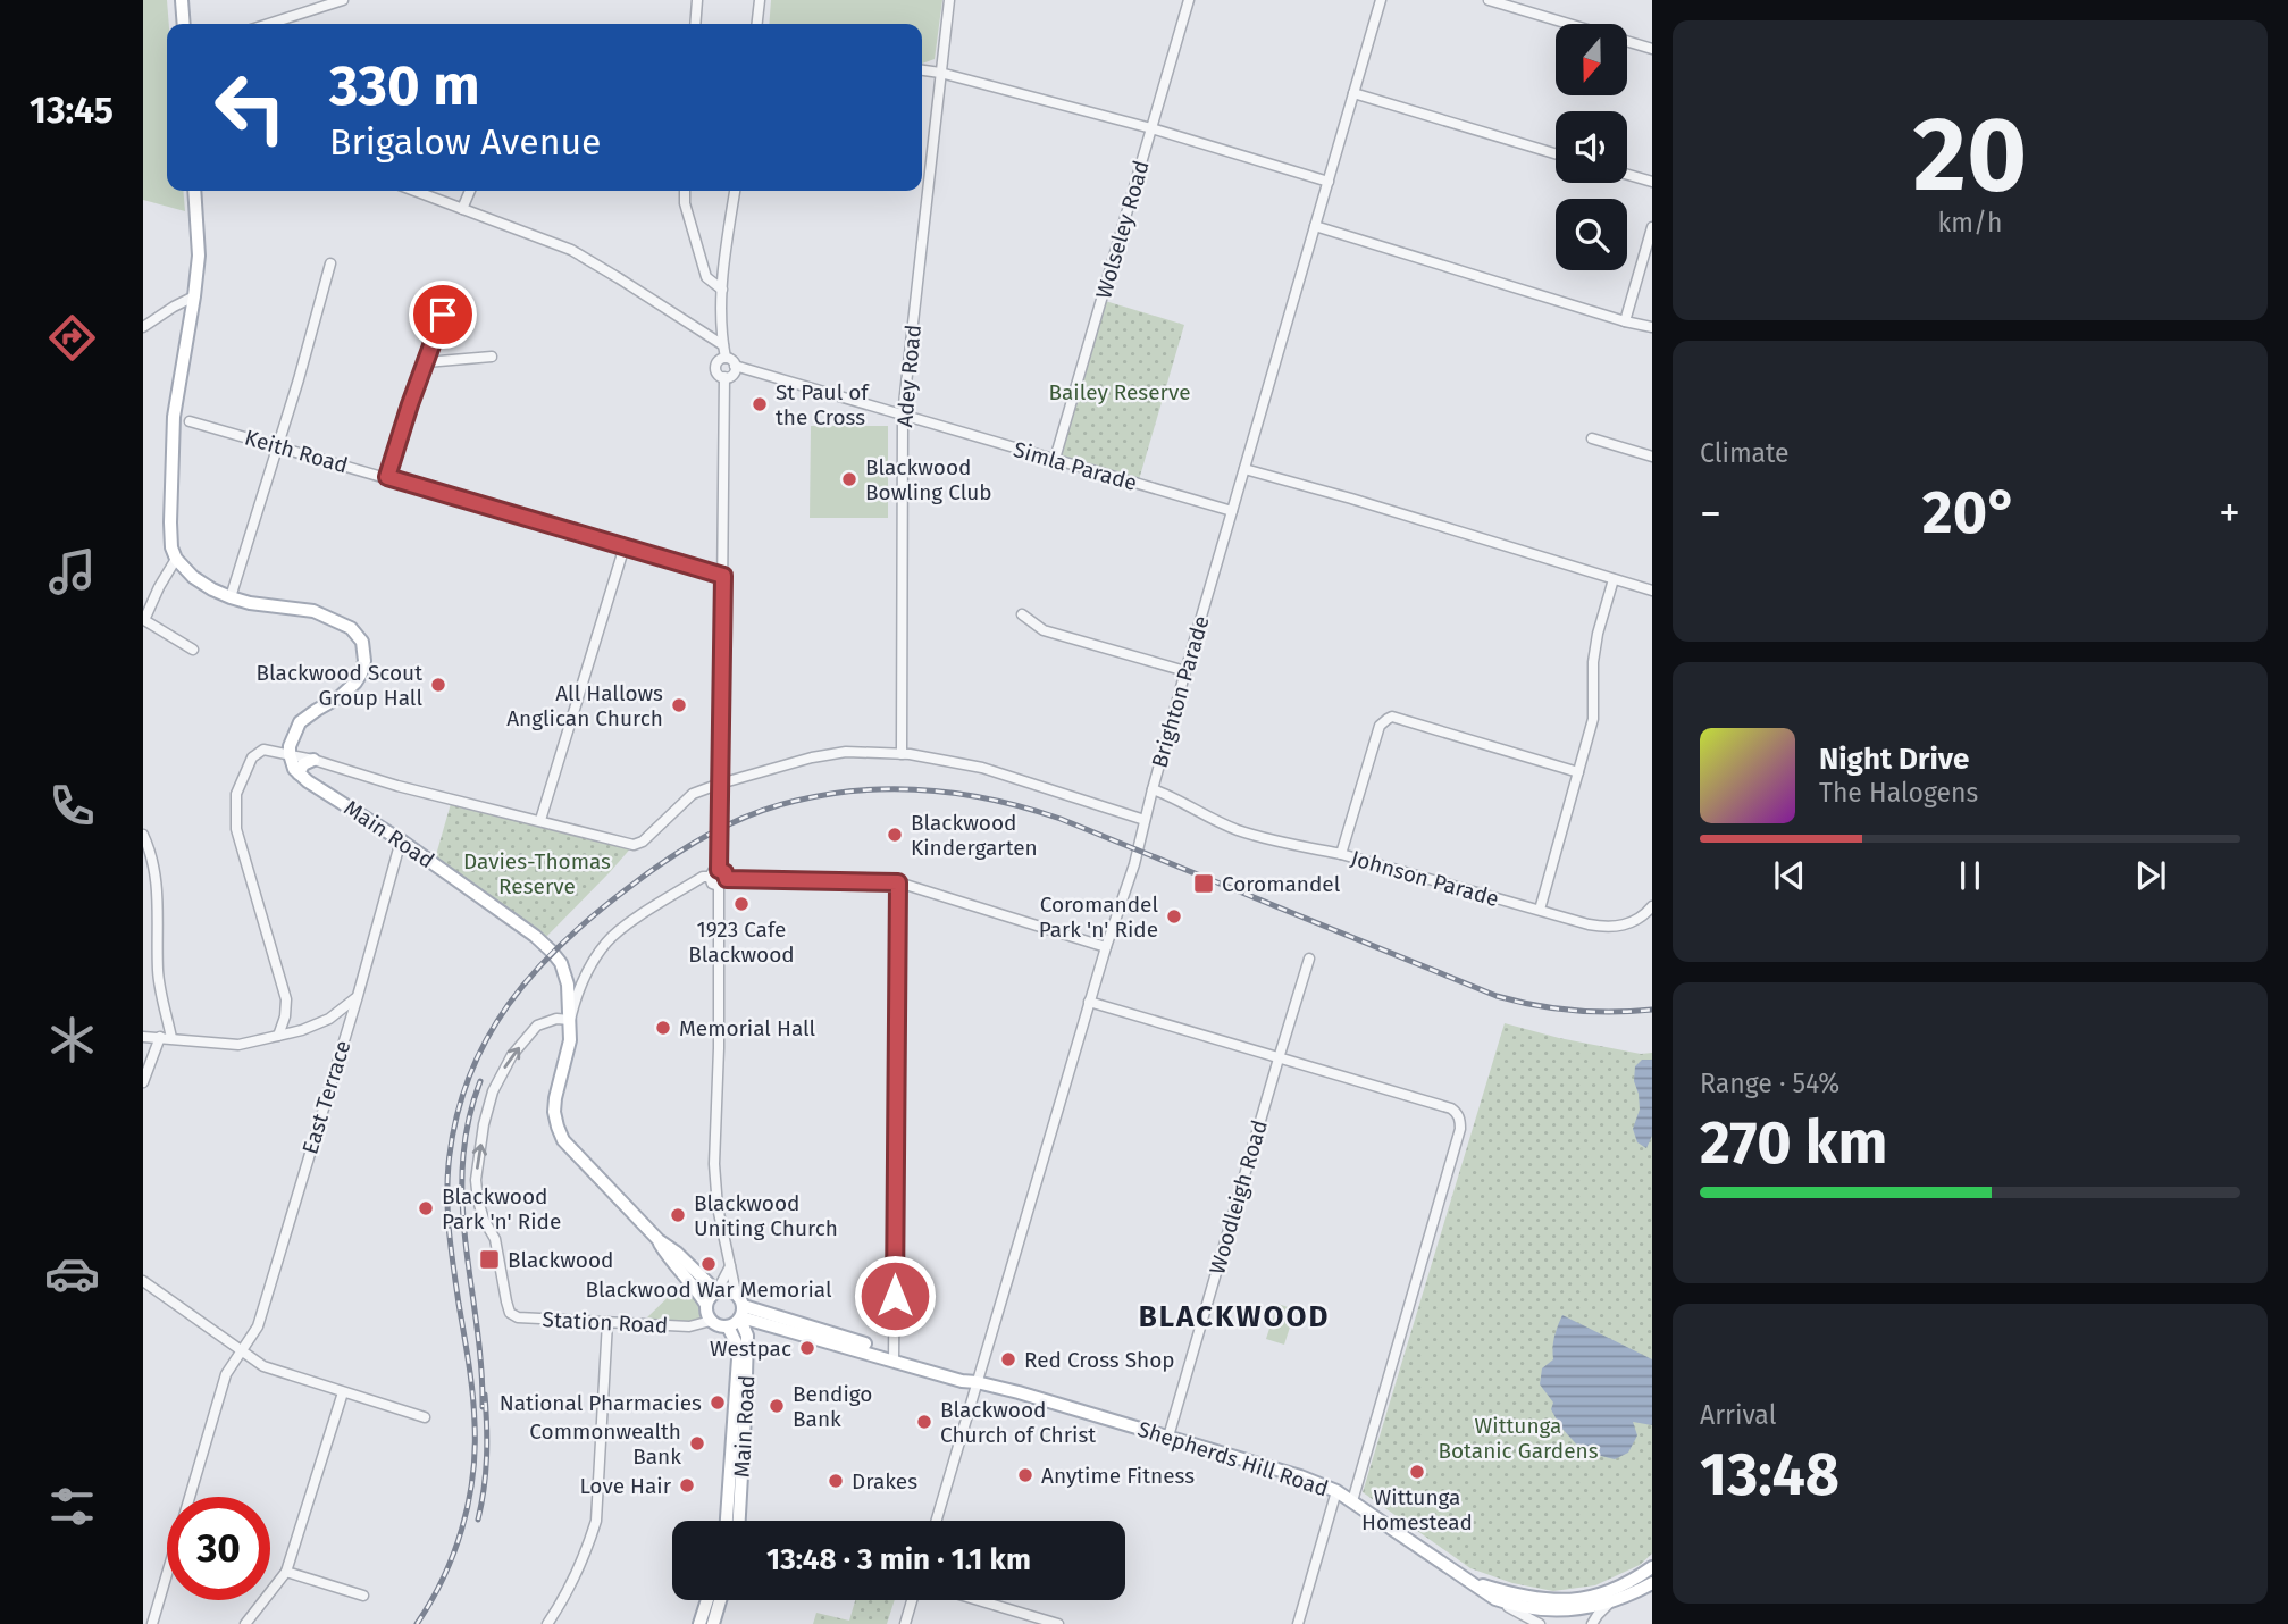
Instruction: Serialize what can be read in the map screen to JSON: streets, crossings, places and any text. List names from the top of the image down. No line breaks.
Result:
{"streets":{"main road":["Main Road","Shepherds Hill Road"],"street":["Wolseley Road","Adey Road","Keith Road","Simla Parade","Brighton Parade","Johnson Parade","East Terrace","Woodleigh Road","Station Road"]},"crossings":[["Wolseley Road","Simla Parade"],["Adey Road","Simla Parade"],["Simla Parade","Brighton Parade"],["Brighton Parade","Johnson Parade"],["Brighton Parade","Shepherds Hill Road"],["Main Road","East Terrace"],["Main Road","Station Road"],["Main Road","Shepherds Hill Road"],["Woodleigh Road","Shepherds Hill Road"],["Station Road","Shepherds Hill Road"]],"districts":["BLACKWOOD"],"parks":["Bailey Reserve","Davies-Thomas Reserve","Wittunga Botanic Gardens"],"places":{"other":["St Paul of the Cross","Blackwood Bowling Club","Blackwood Scout Group Hall","All Hallows Anglican Church","Blackwood Kindergarten","1923 Cafe Blackwood","Coromandel Park 'n' Ride","Memorial Hall","Blackwood Park 'n' Ride","Blackwood Uniting Church","Blackwood War Memorial","Westpac","Red Cross Shop","National Pharmacies","Bendigo Bank","Blackwood Church of Christ","Commonwealth Bank","Wittunga Homestead","Anytime Fitness","Drakes","Love Hair"],"transit":["Coromandel","Blackwood"]},"north":"bottom","page":{"tabs":"13:45","tile":[["20","km/h"],"Climate",["Range · 54%","270 km"],["Arrival","13:48"]],"turn":["330 m","Brigalow Avenue"],"heat":["−","20°","+"],"song":["Night Drive","The Halogens"],"limit":"30","trip":"13:48 · 3 min · 1.1 km"}}
